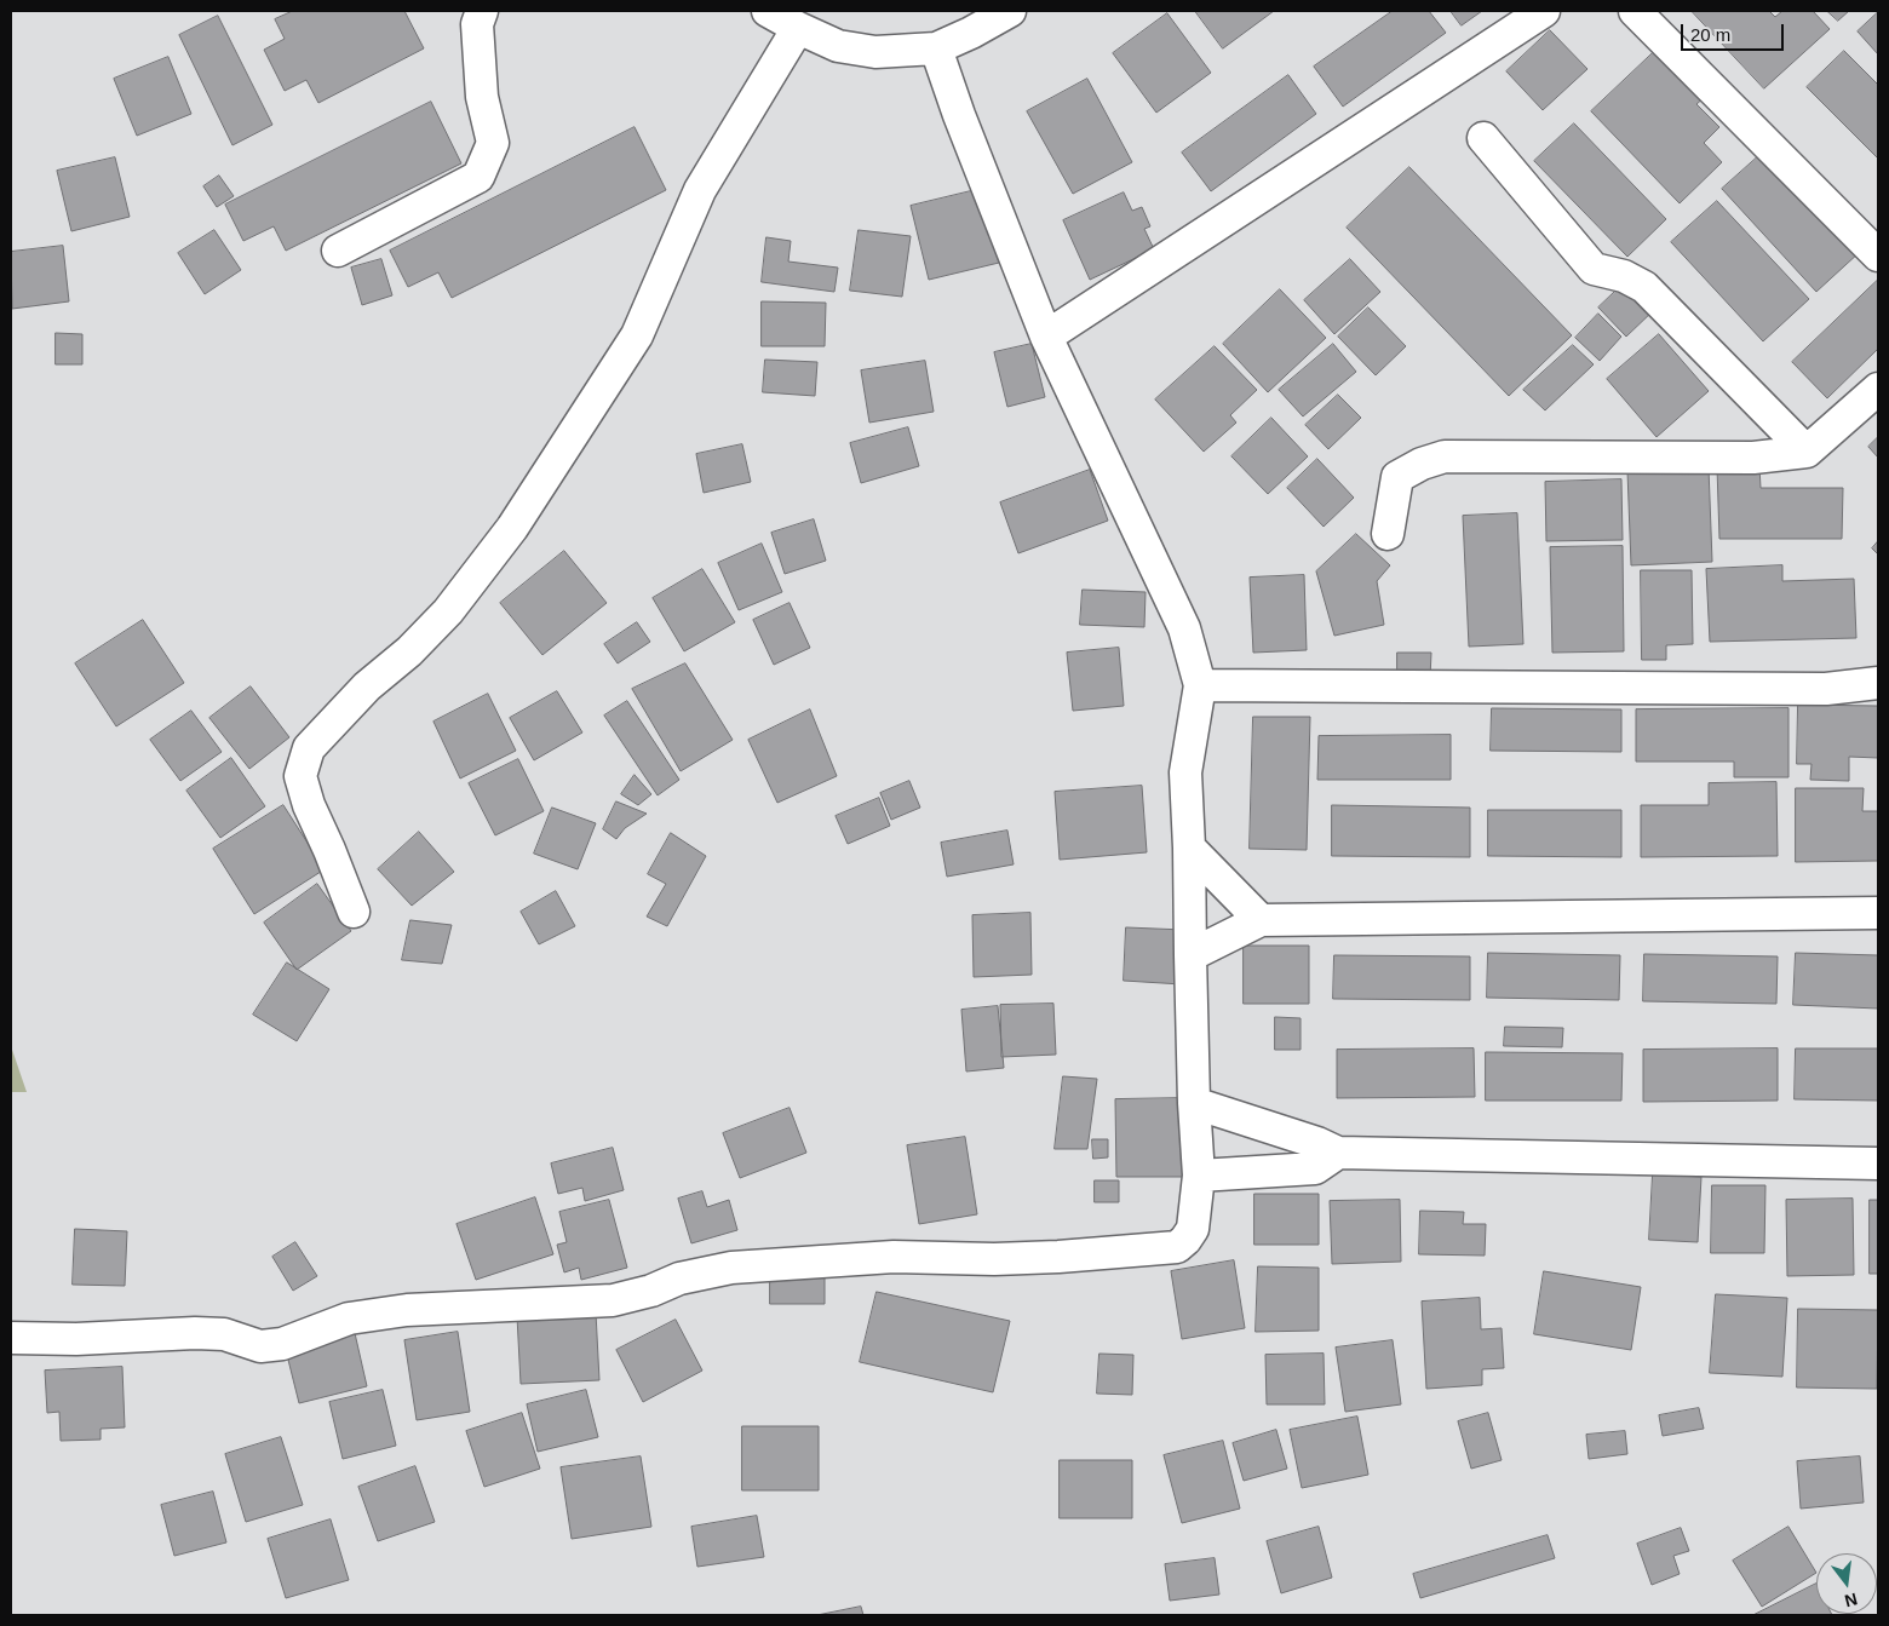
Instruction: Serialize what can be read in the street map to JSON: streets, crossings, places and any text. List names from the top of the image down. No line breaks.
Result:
{"scale_bar":"20 m","north":"bottom"}
